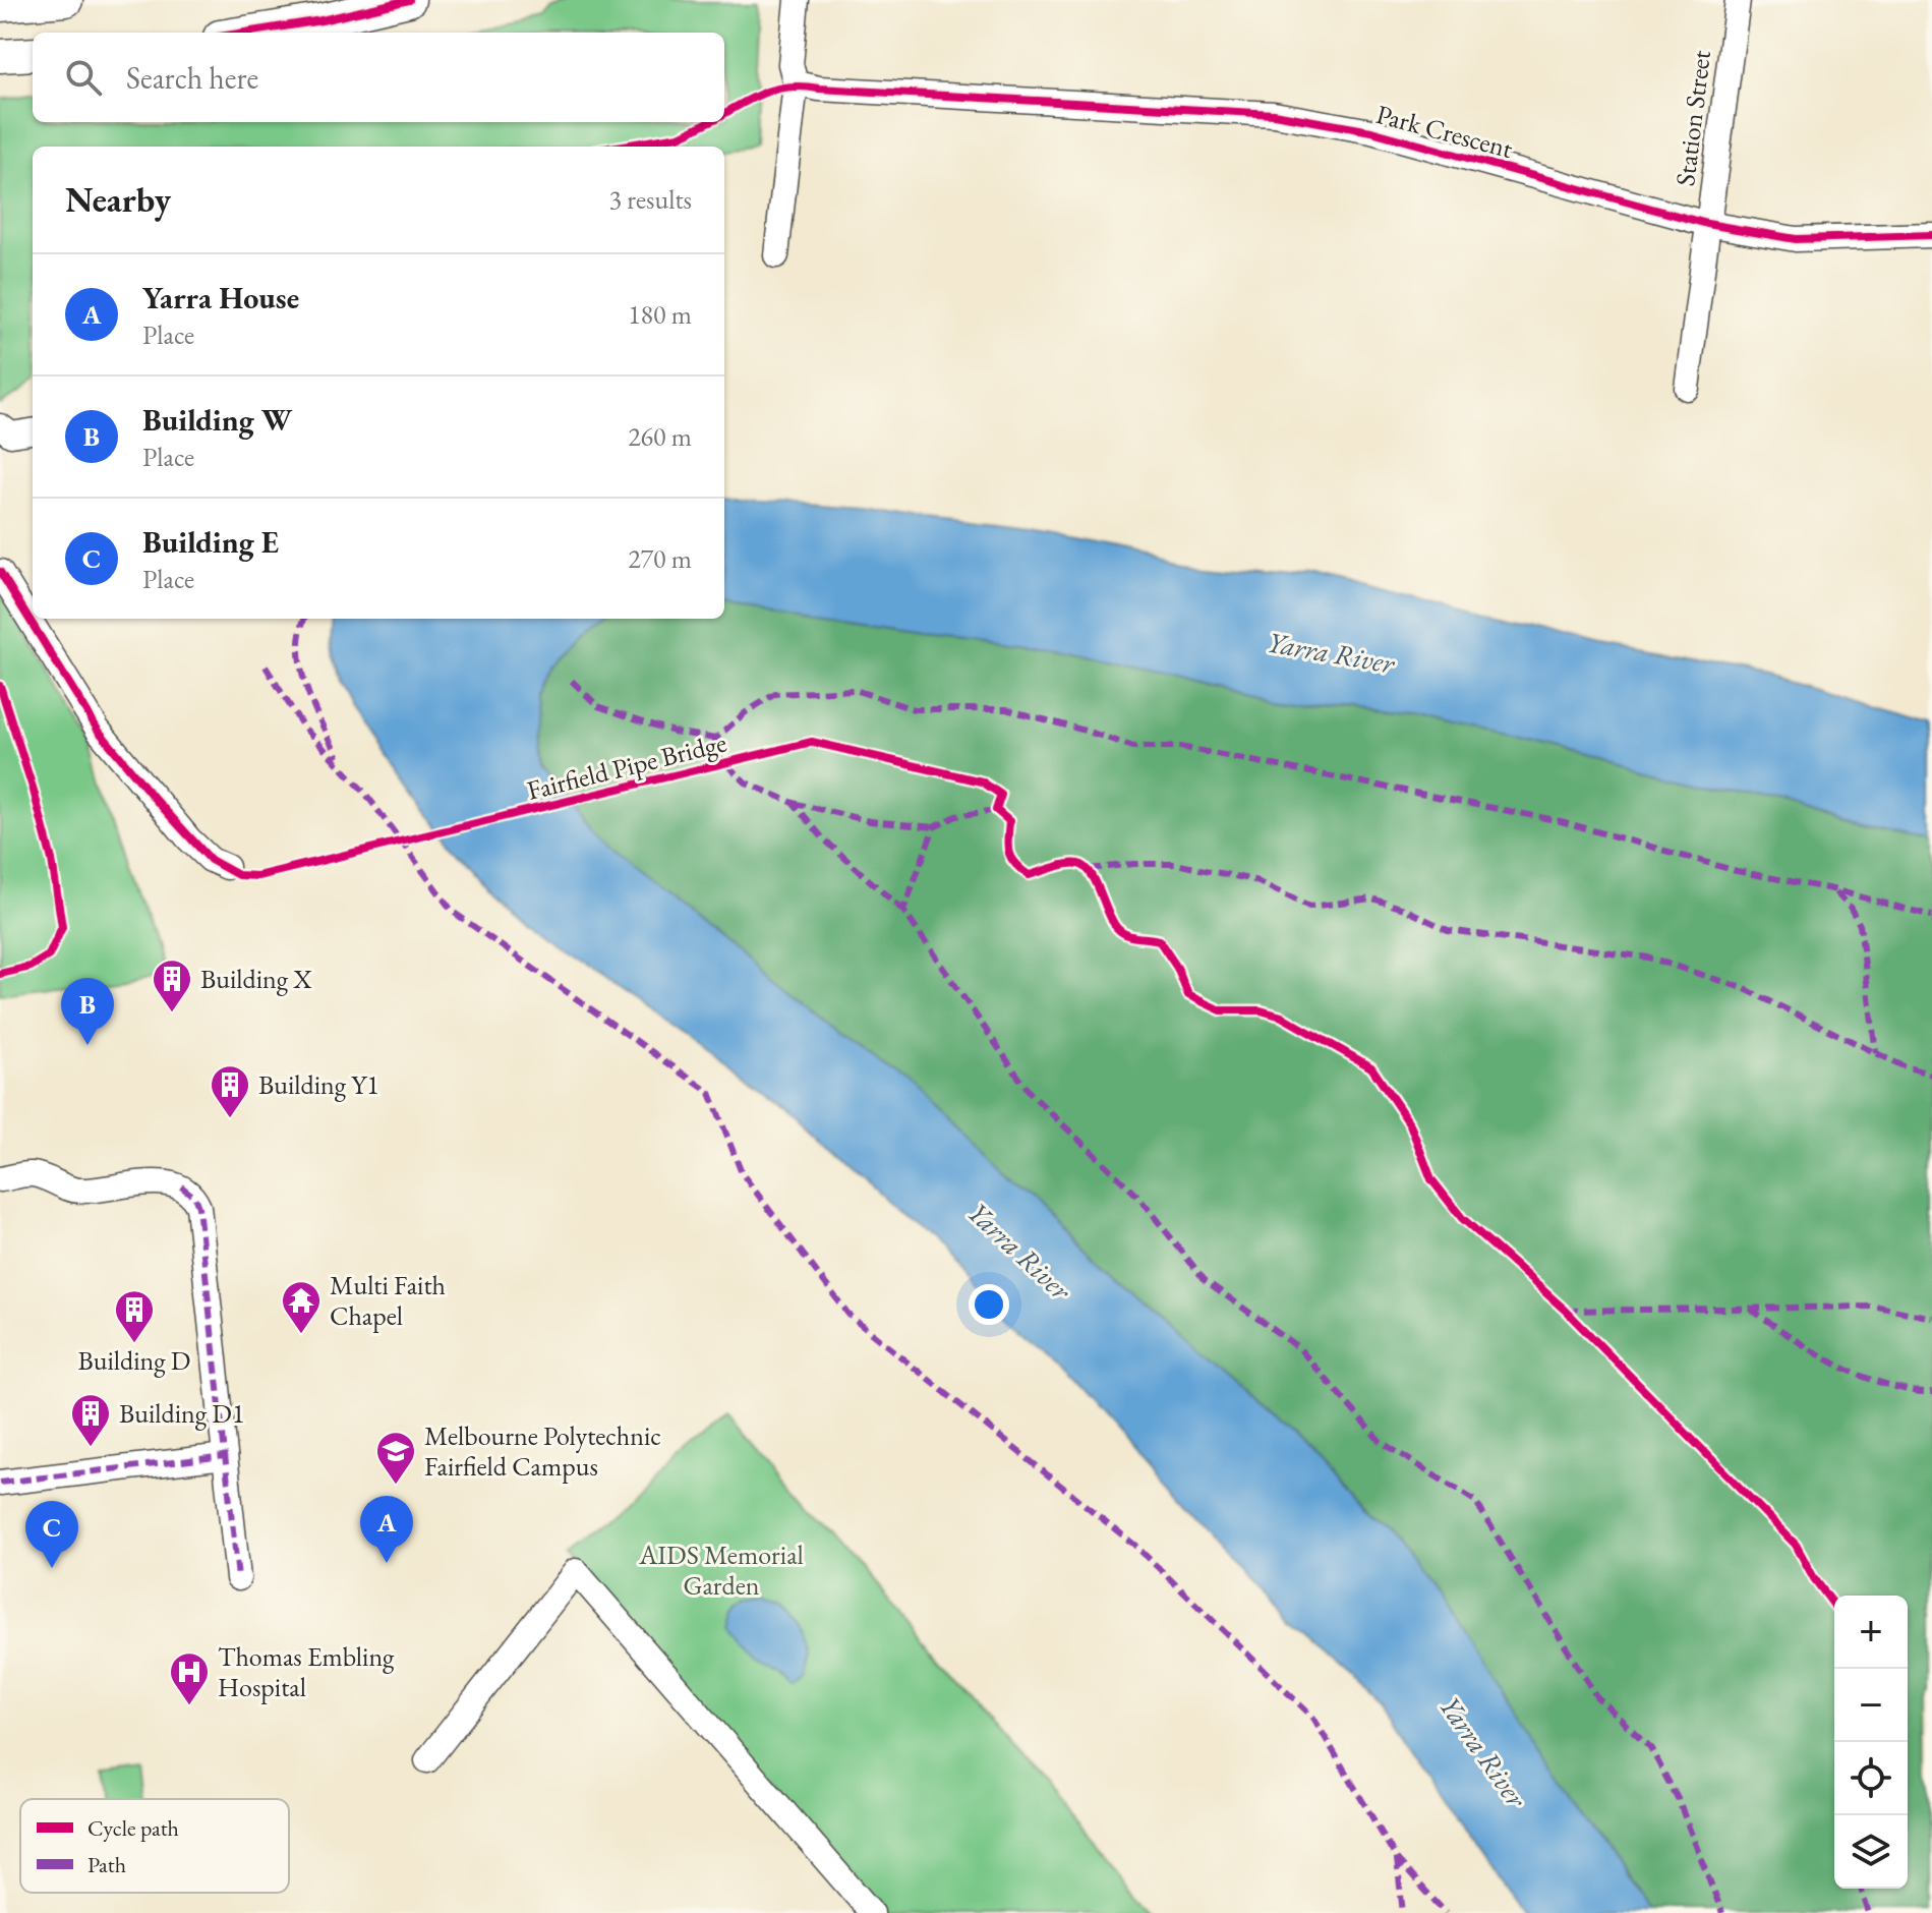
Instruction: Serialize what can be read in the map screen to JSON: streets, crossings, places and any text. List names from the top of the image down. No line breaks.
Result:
{"streets":{"street":["Station Street","Park Crescent"],"cycle path":["Fairfield Pipe Bridge"]},"crossings":[["Station Street","Park Crescent"]],"water":["Yarra River"],"parks":["AIDS Memorial Garden"],"places":{"building":["Building X","Building Y1","Building D","Building D1"],"temple":["Multi Faith Chapel"],"school or university":["Melbourne Polytechnic Fairfield Campus"],"hospital":["Thomas Embling Hospital"]},"legend":["Cycle path","Path"],"page":{"search":"Search here","heading":["Nearby","3 results"],"list":[{"mark":"A","name":"Yarra House","note":"Place","value":"180 m"},{"mark":"B","name":"Building W","note":"Place","value":"260 m"},{"mark":"C","name":"Building E","note":"Place","value":"270 m"}],"pins":["B","A","C"],"map_buttons":["+","−"]}}
